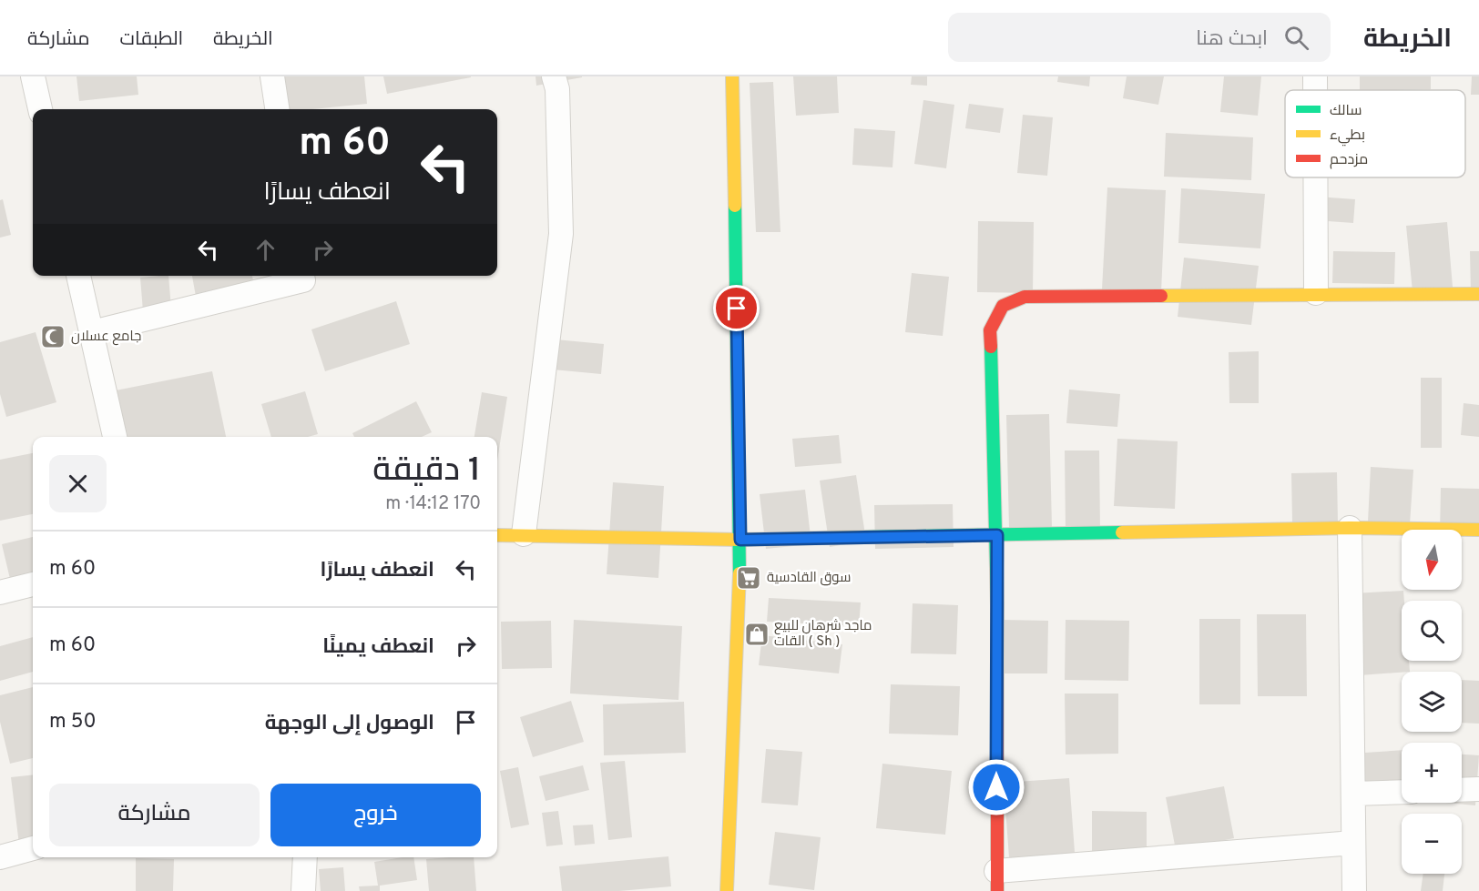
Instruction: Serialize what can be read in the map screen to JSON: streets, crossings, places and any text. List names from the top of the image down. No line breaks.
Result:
{"places":{"mosque":["جامع عسلان"],"supermarket":["سوق القادسية"],"shop":["ماجد شرهان للبيع القات ( Sh )"]},"legend":["سالك","بطيء","مزدحم"],"north":"bottom","page":{"header":"الخريطة","search":"ابحث هنا","nav":["الخريطة","الطبقات","مشاركة"],"turn":["60 m","انعطف يسارًا"],"heading":["1 دقيقة","170 m · 14:12"],"map_buttons":["+","−"],"list":[{"name":"انعطف يسارًا","value":"60 m"},{"name":"انعطف يمينًا","value":"60 m"},{"name":"الوصول إلى الوجهة","value":"50 m"}],"buttons":["خروج","مشاركة"]}}
